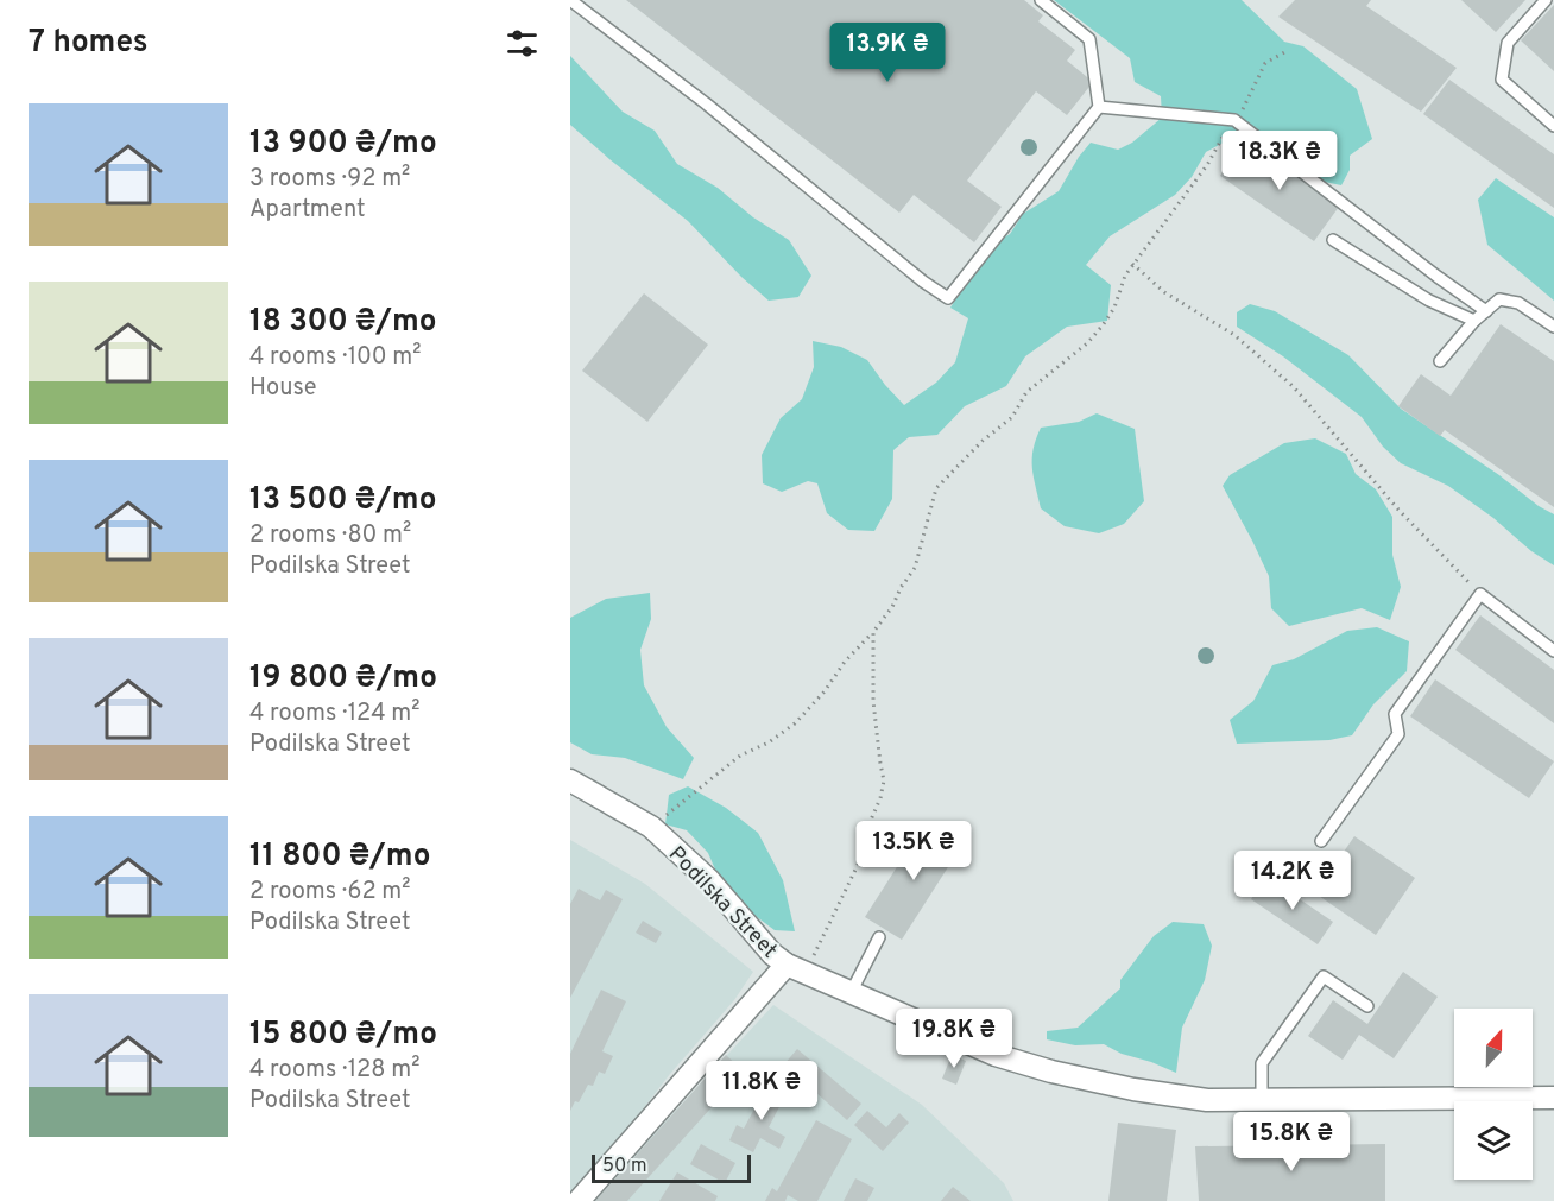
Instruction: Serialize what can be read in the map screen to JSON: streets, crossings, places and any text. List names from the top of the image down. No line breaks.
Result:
{"streets":{"street":["Podilska Street"]},"scale_bar":"50 m","north":"top","page":{"heading":"7 homes","price":["13.9K ₴","18.3K ₴","13.5K ₴","14.2K ₴","19.8K ₴","11.8K ₴","15.8K ₴"],"list":[{"name":"13 900 ₴/mo","note":"3 rooms · 92 m² · Apartment"},{"name":"18 300 ₴/mo","note":"4 rooms · 100 m² · House"},{"name":"13 500 ₴/mo","note":"2 rooms · 80 m² · Podilska Street"},{"name":"19 800 ₴/mo","note":"4 rooms · 124 m² · Podilska Street"},{"name":"11 800 ₴/mo","note":"2 rooms · 62 m² · Podilska Street"},{"name":"15 800 ₴/mo","note":"4 rooms · 128 m² · Podilska Street"}],"scale":"50 m"}}
